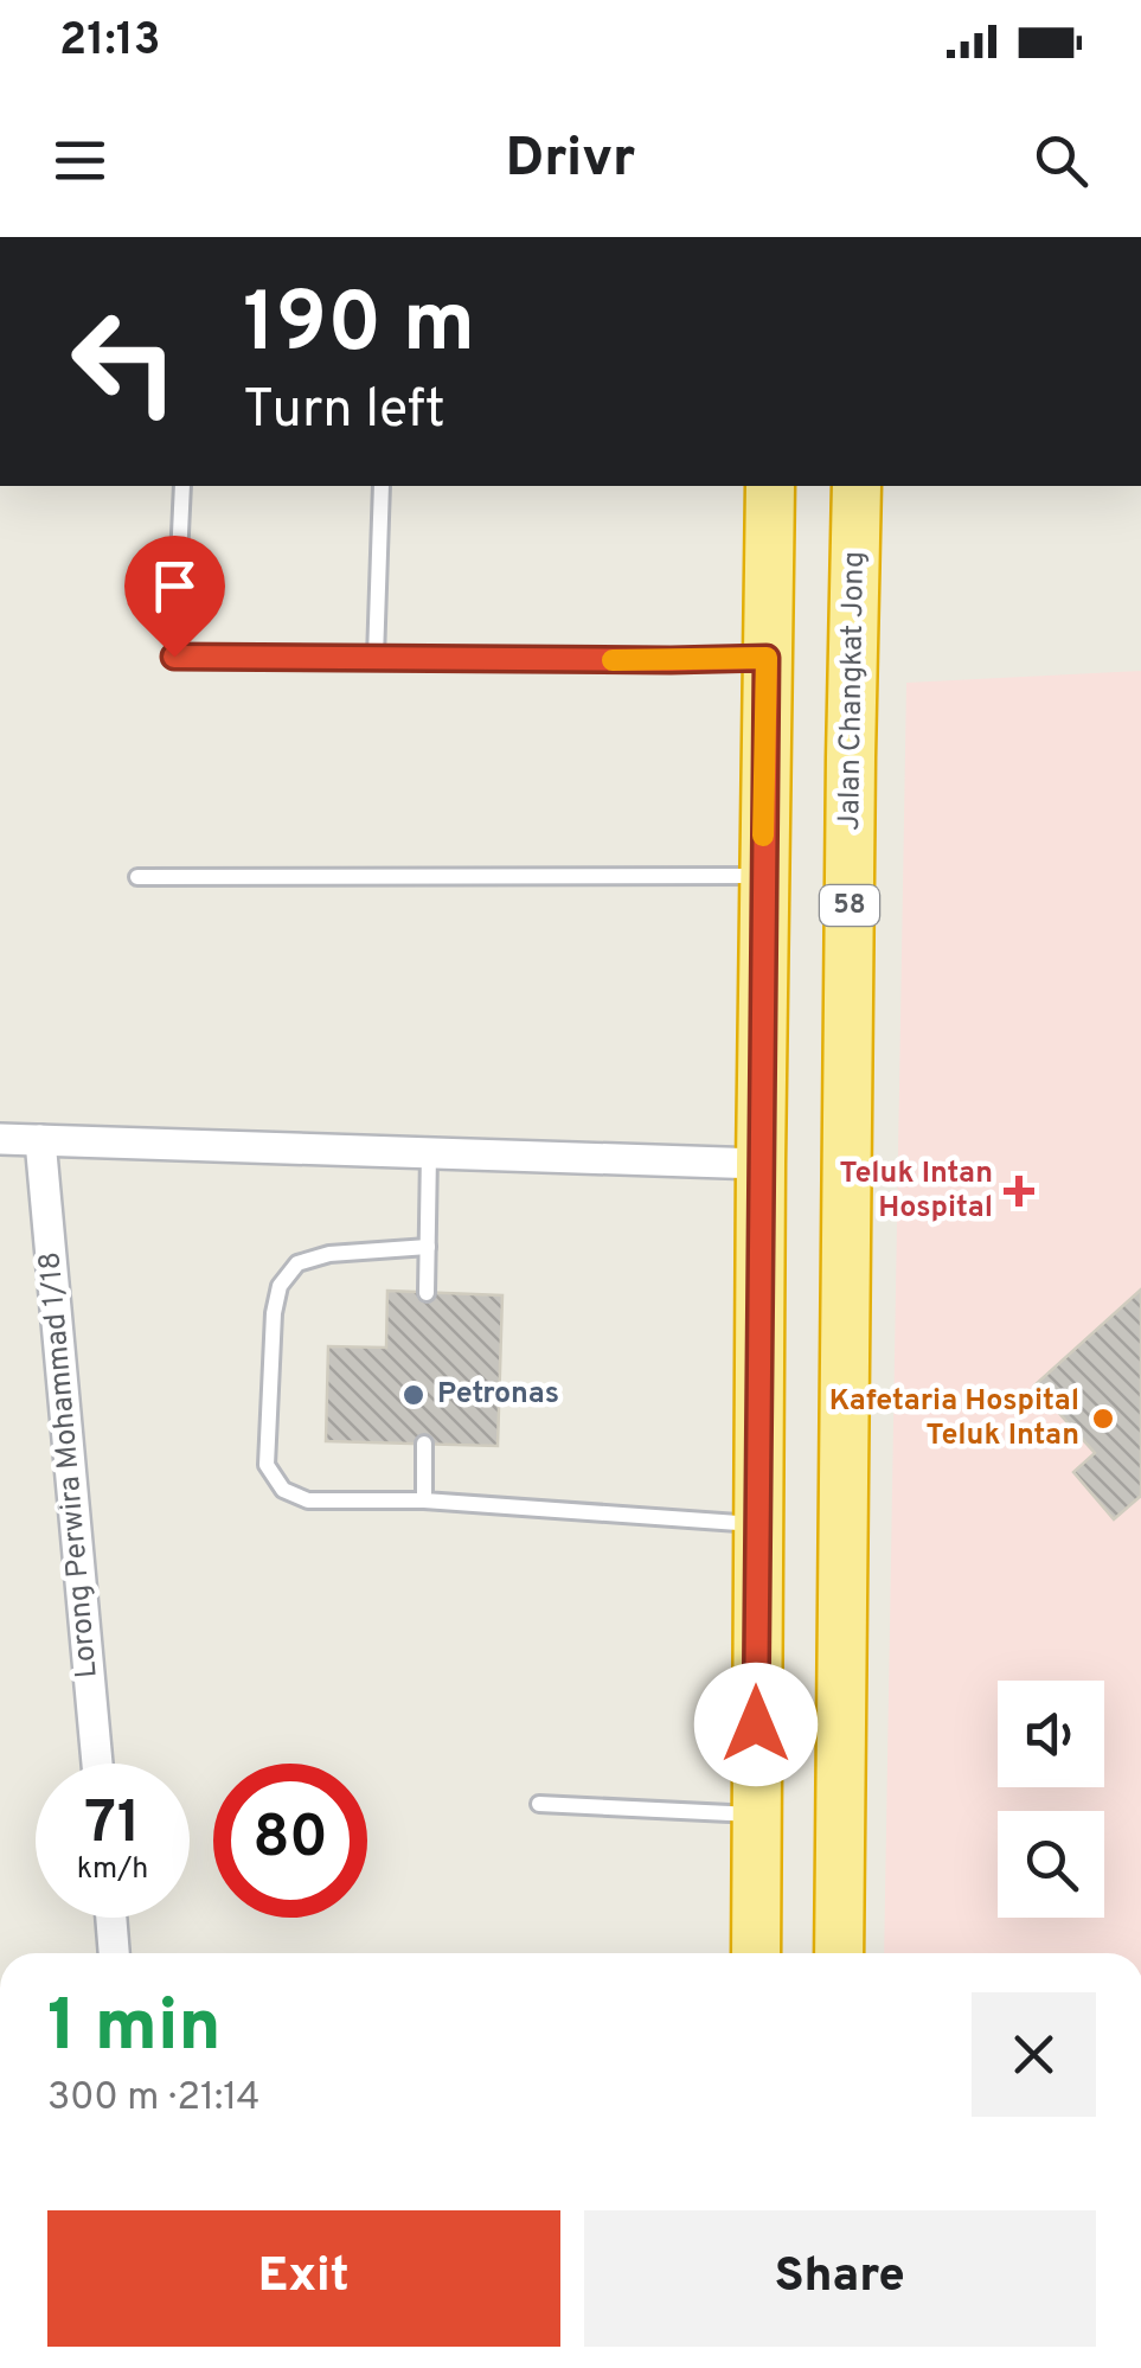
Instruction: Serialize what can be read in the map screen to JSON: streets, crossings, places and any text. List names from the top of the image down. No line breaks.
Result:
{"streets":{"highway":["Jalan Changkat Jong","58"],"street":["Lorong Perwira Mohammad 1/18"]},"places":{"health":["Teluk Intan Hospital"],"other":["Petronas","Kafetaria Hospital Teluk Intan"]},"page":{"status":"21:13","header":"Drivr","turn":["190 m","Turn left"],"speed":"71 km/h","limit":"80","heading":["1 min","300 m · 21:14"],"buttons":["Exit","Share"]}}
